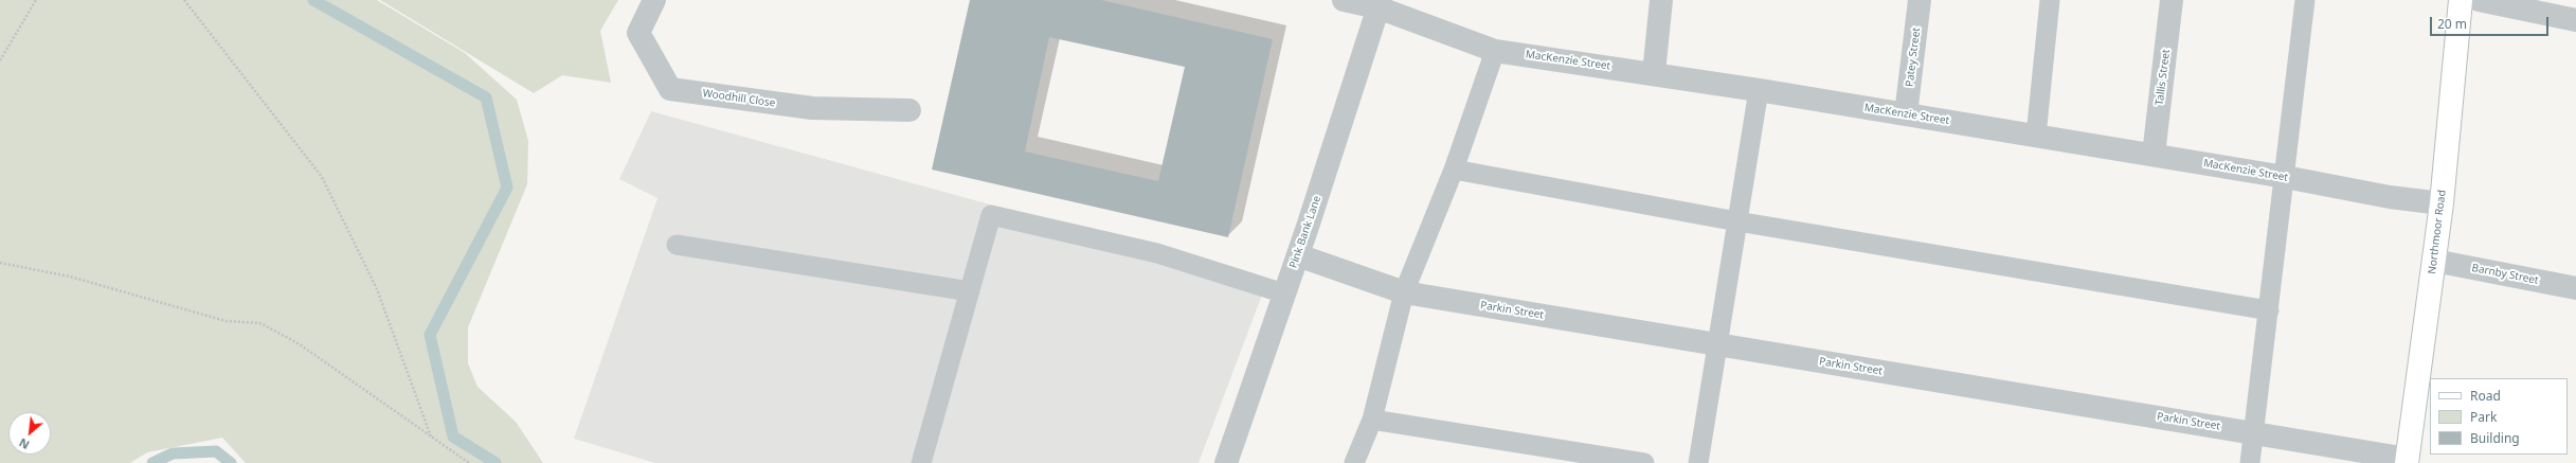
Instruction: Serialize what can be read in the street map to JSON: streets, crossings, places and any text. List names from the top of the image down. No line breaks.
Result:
{"streets":{"street":["Patey Street","MacKenzie Street","Tallis Street","Woodhill Close","Pink Bank Lane","Northmoor Road","Barnby Street","Parkin Street"]},"crossings":[["Patey Street","MacKenzie Street"],["MacKenzie Street","Tallis Street"],["MacKenzie Street","Pink Bank Lane"],["MacKenzie Street","Northmoor Road"],["Pink Bank Lane","Parkin Street"],["Northmoor Road","Barnby Street"],["Northmoor Road","Parkin Street"]],"legend":["Road","Park","Building"],"scale_bar":"20 m","north":"bottom left"}
